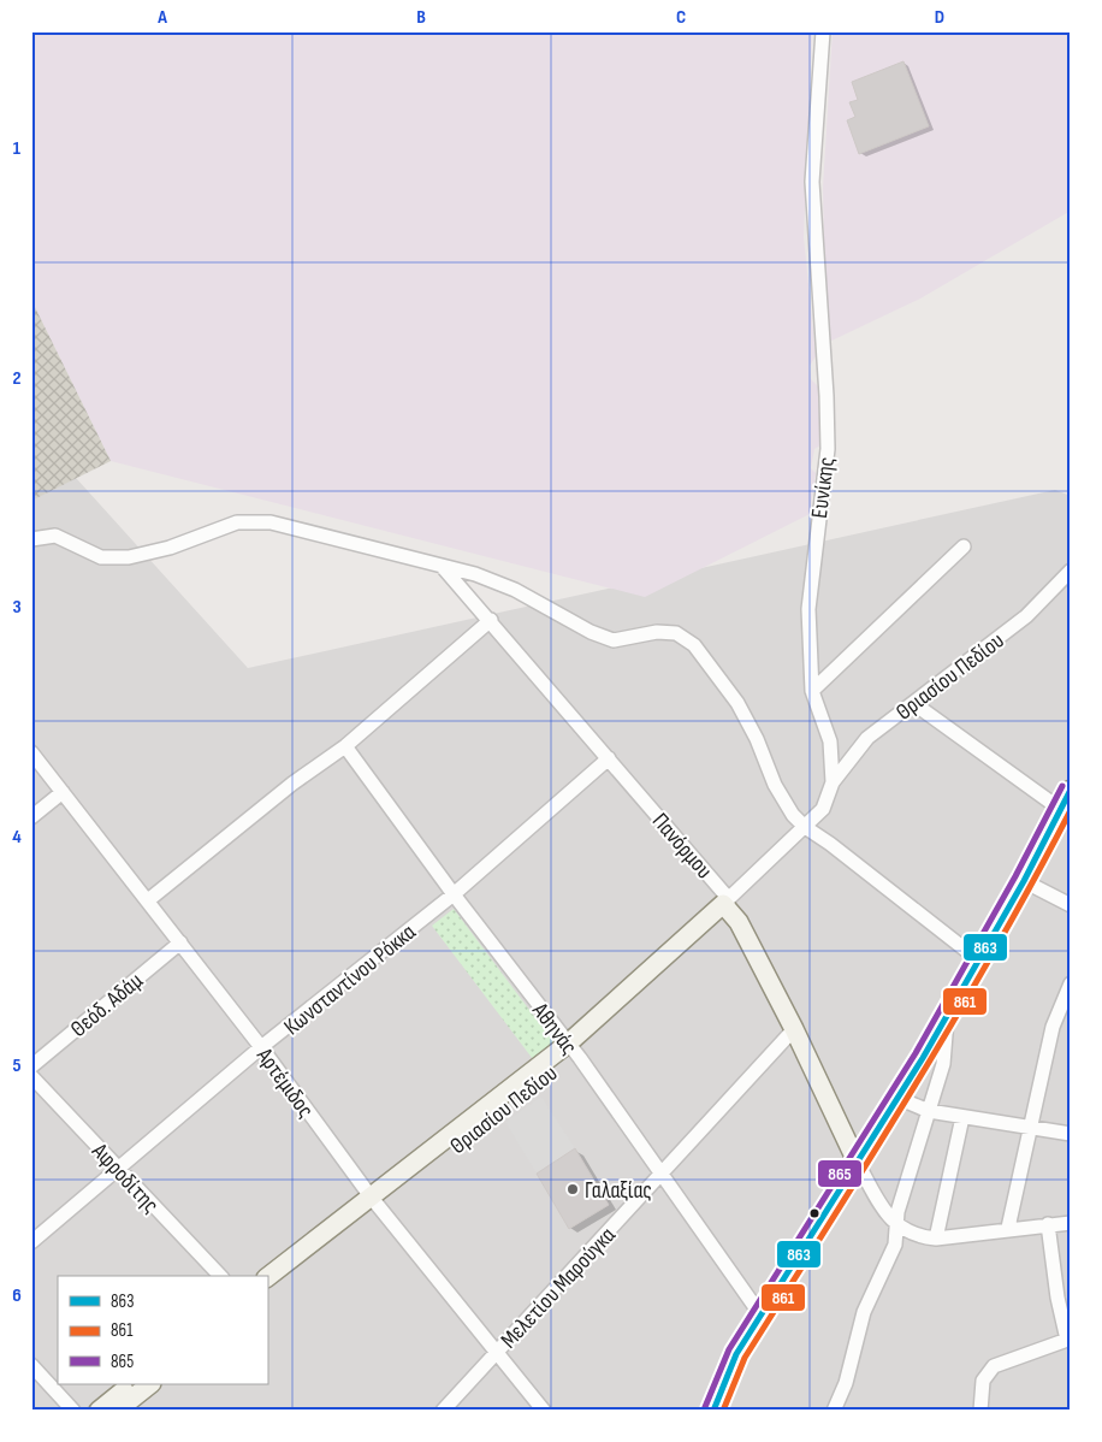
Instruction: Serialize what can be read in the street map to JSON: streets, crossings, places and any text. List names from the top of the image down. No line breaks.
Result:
{"streets":{"main road":["Θριασίου Πεδίου","Πανόρμου"],"street":["Ευνίκης","Κωνσταντίνου Ρόκκα","Θεόδ. Αδάμ","Αθηνάς","Αρτέμιδος","Αφροδίτης","Μελετίου Μαρούγκα"]},"crossings":[["Ευνίκης","Θριασίου Πεδίου"],["Ευνίκης","Πανόρμου"],["Θριασίου Πεδίου","Πανόρμου"],["Θριασίου Πεδίου","Αθηνάς"],["Θριασίου Πεδίου","Αρτέμιδος"],["Πανόρμου","Κωνσταντίνου Ρόκκα"],["Πανόρμου","Μελετίου Μαρούγκα"],["Κωνσταντίνου Ρόκκα","Αθηνάς"],["Κωνσταντίνου Ρόκκα","Αρτέμιδος"],["Κωνσταντίνου Ρόκκα","Αφροδίτης"],["Θεόδ. Αδάμ","Αρτέμιδος"],["Αθηνάς","Μελετίου Μαρούγκα"],["Αρτέμιδος","Μελετίου Μαρούγκα"]],"places":["Γαλαξίας"],"lines":["transit line 865","transit line 863","transit line 861"],"legend":["863","861","865"],"grid":{"columns":["A","B","C","D"],"rows":["1","2","3","4","5","6"]}}
